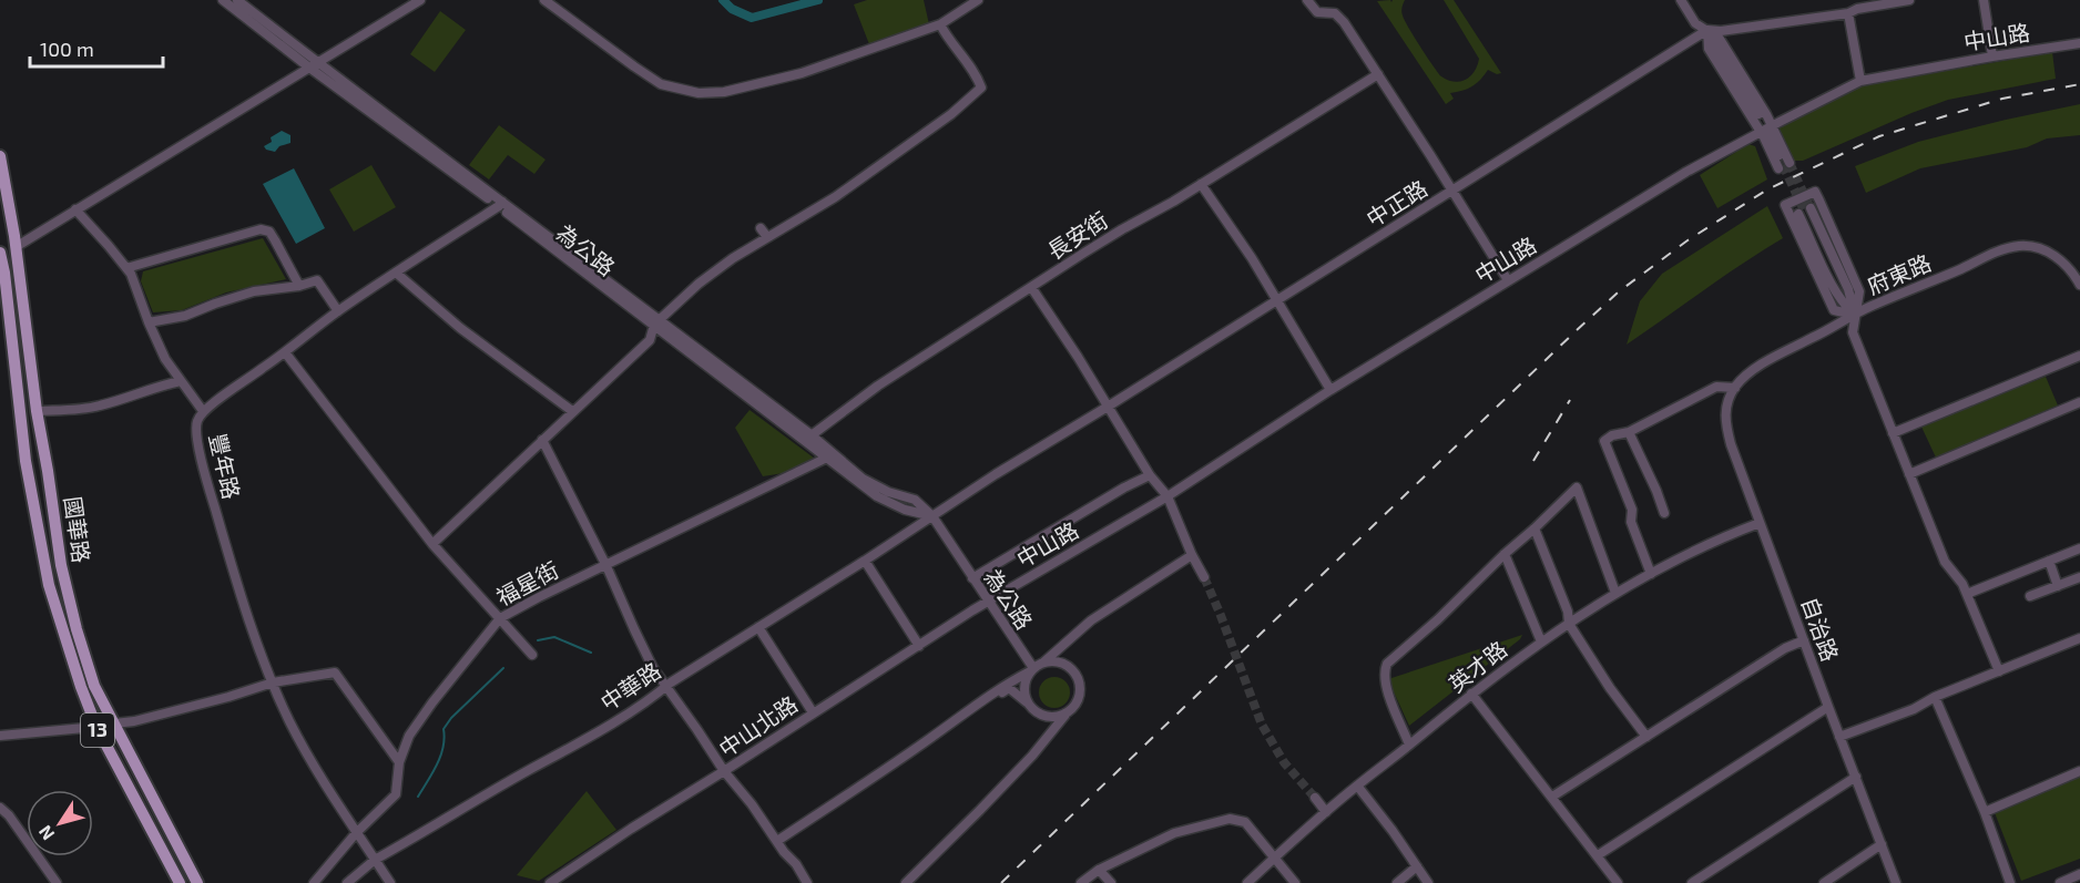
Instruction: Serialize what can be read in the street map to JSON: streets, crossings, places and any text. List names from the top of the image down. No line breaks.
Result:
{"streets":{"main road":["國華路","13"],"street":["中山路","中正路","長安街","為公路","府東路","豐年路","福星街","自治路","英才路","中華路","中山北路"]},"crossings":[["中山路","為公路"],["中山路","中山北路"],["中正路","為公路"],["中正路","中華路"],["長安街","為公路"],["為公路","豐年路"],["為公路","福星街"],["為公路","中華路"],["為公路","中山北路"],["府東路","自治路"],["豐年路","福星街"],["豐年路","中華路"],["自治路","英才路"]],"scale_bar":"100 m","north":"bottom left"}
